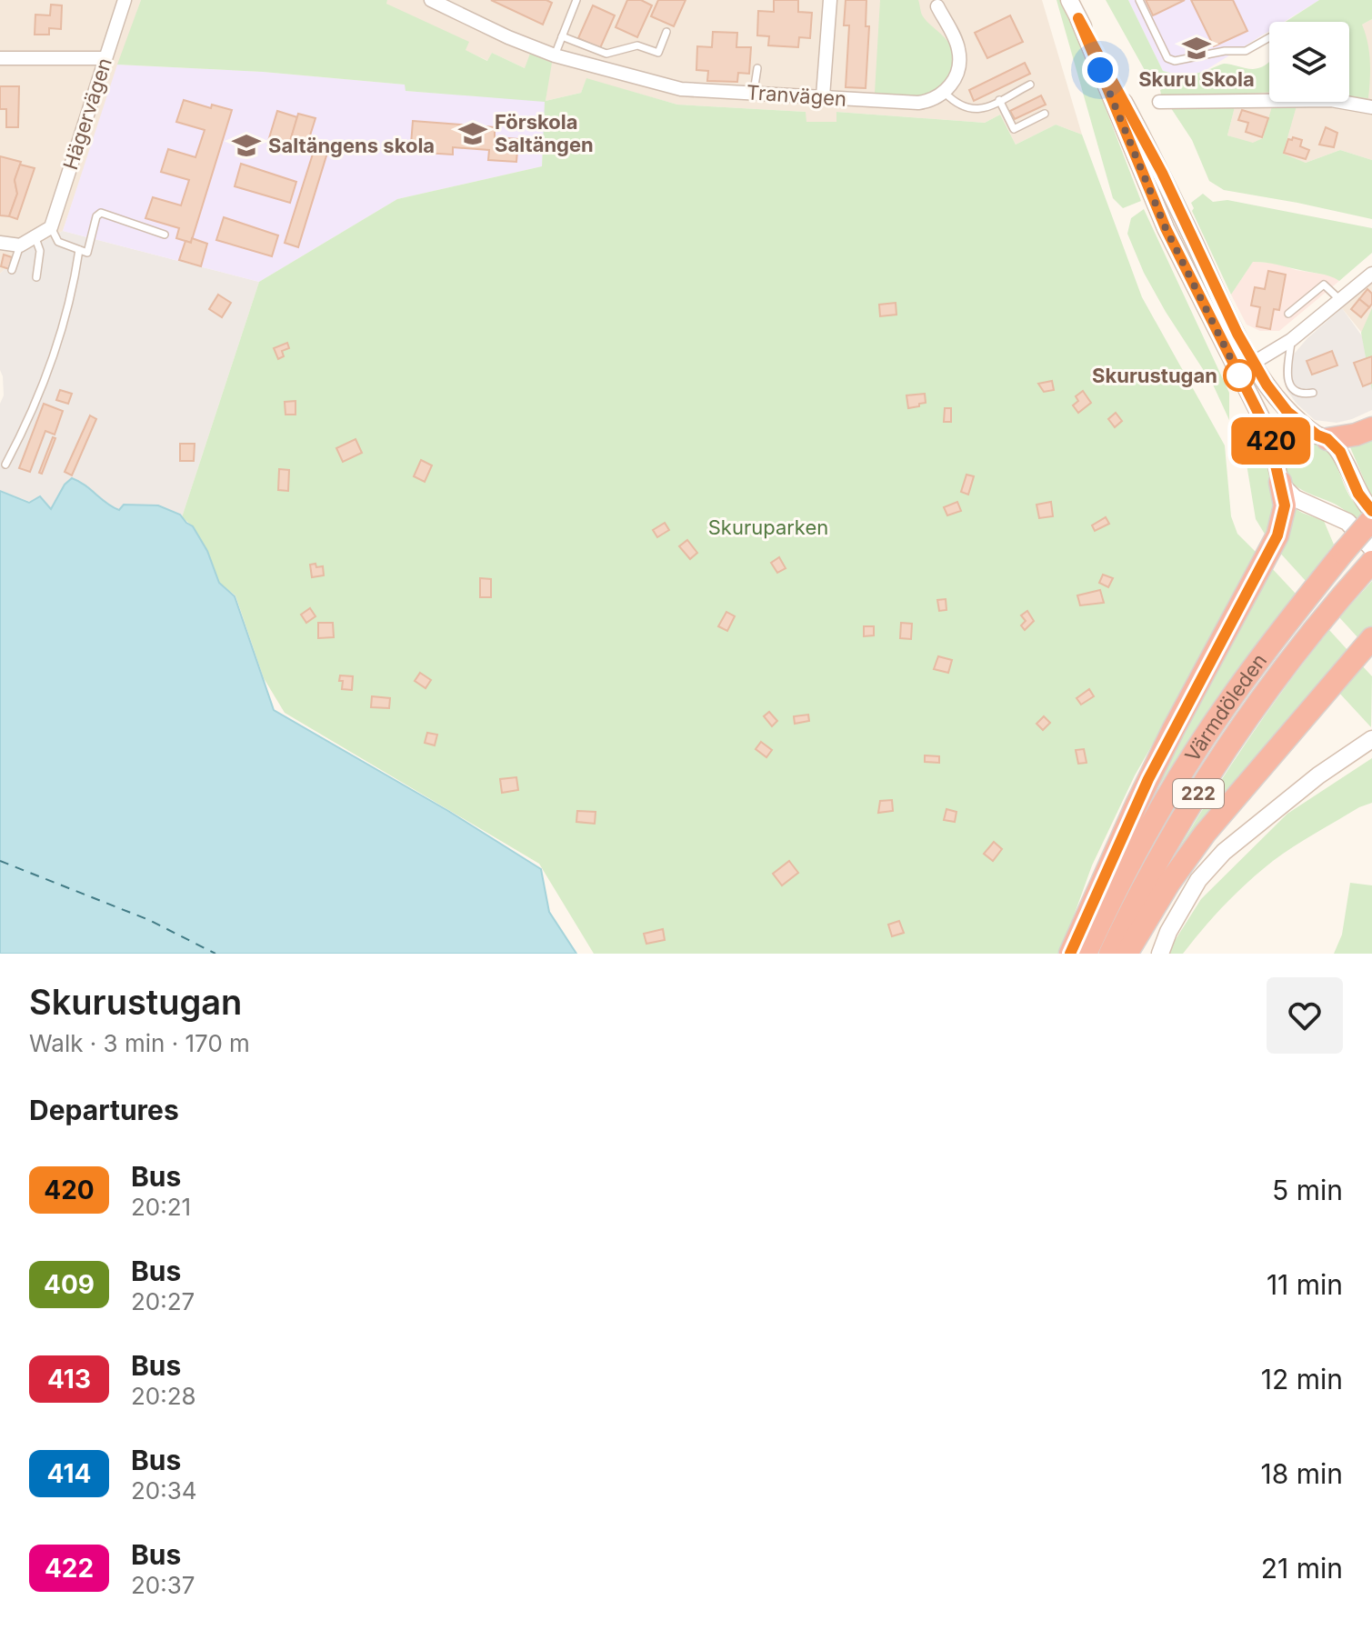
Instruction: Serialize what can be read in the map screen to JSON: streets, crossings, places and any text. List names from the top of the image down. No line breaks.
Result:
{"streets":{"highway":["Värmdöleden","222"],"street":["Tranvägen","Hägervägen"]},"parks":["Skuruparken"],"places":{"school or university":["Skuru Skola","Förskola Saltängen","Saltängens skola"],"other":["Skurustugan"]},"lines":["bus line 420"],"page":{"on_map":"420","heading":[["Skurustugan","Walk · 3 min · 170 m"],"Departures"],"list":[{"mark":"420","name":"Bus","note":"20:21","value":"5 min"},{"mark":"409","name":"Bus","note":"20:27","value":"11 min"},{"mark":"413","name":"Bus","note":"20:28","value":"12 min"},{"mark":"414","name":"Bus","note":"20:34","value":"18 min"},{"mark":"422","name":"Bus","note":"20:37","value":"21 min"}]}}
